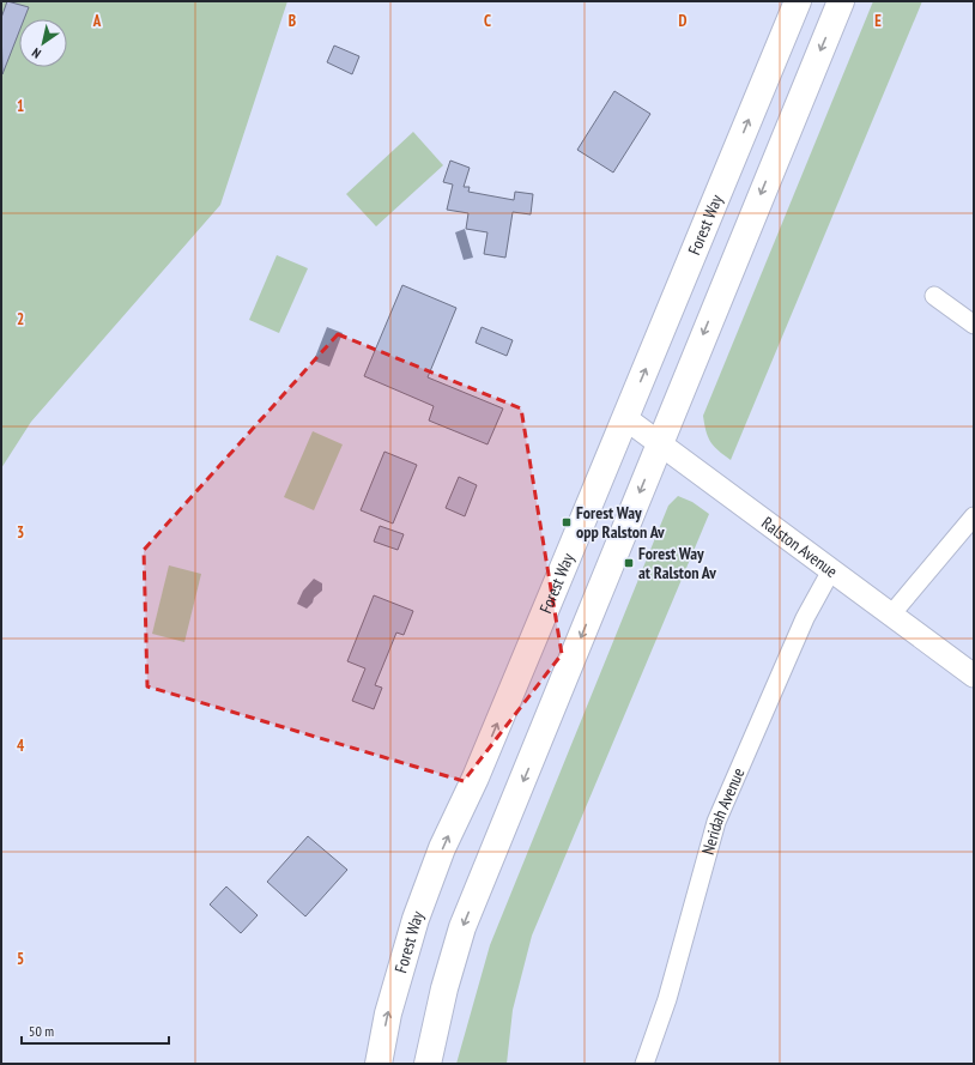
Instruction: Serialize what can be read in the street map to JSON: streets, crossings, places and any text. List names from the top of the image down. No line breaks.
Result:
{"streets":{"main road":["Forest Way"],"street":["Ralston Avenue","Neridah Avenue"]},"crossings":[["Forest Way","Ralston Avenue"],["Ralston Avenue","Neridah Avenue"]],"places":{"transit":["Forest Way opp Ralston Av","Forest Way at Ralston Av"]},"scale_bar":"50 m","north":"bottom left","grid":{"columns":["A","B","C","D","E"],"rows":["1","2","3","4","5"]}}
